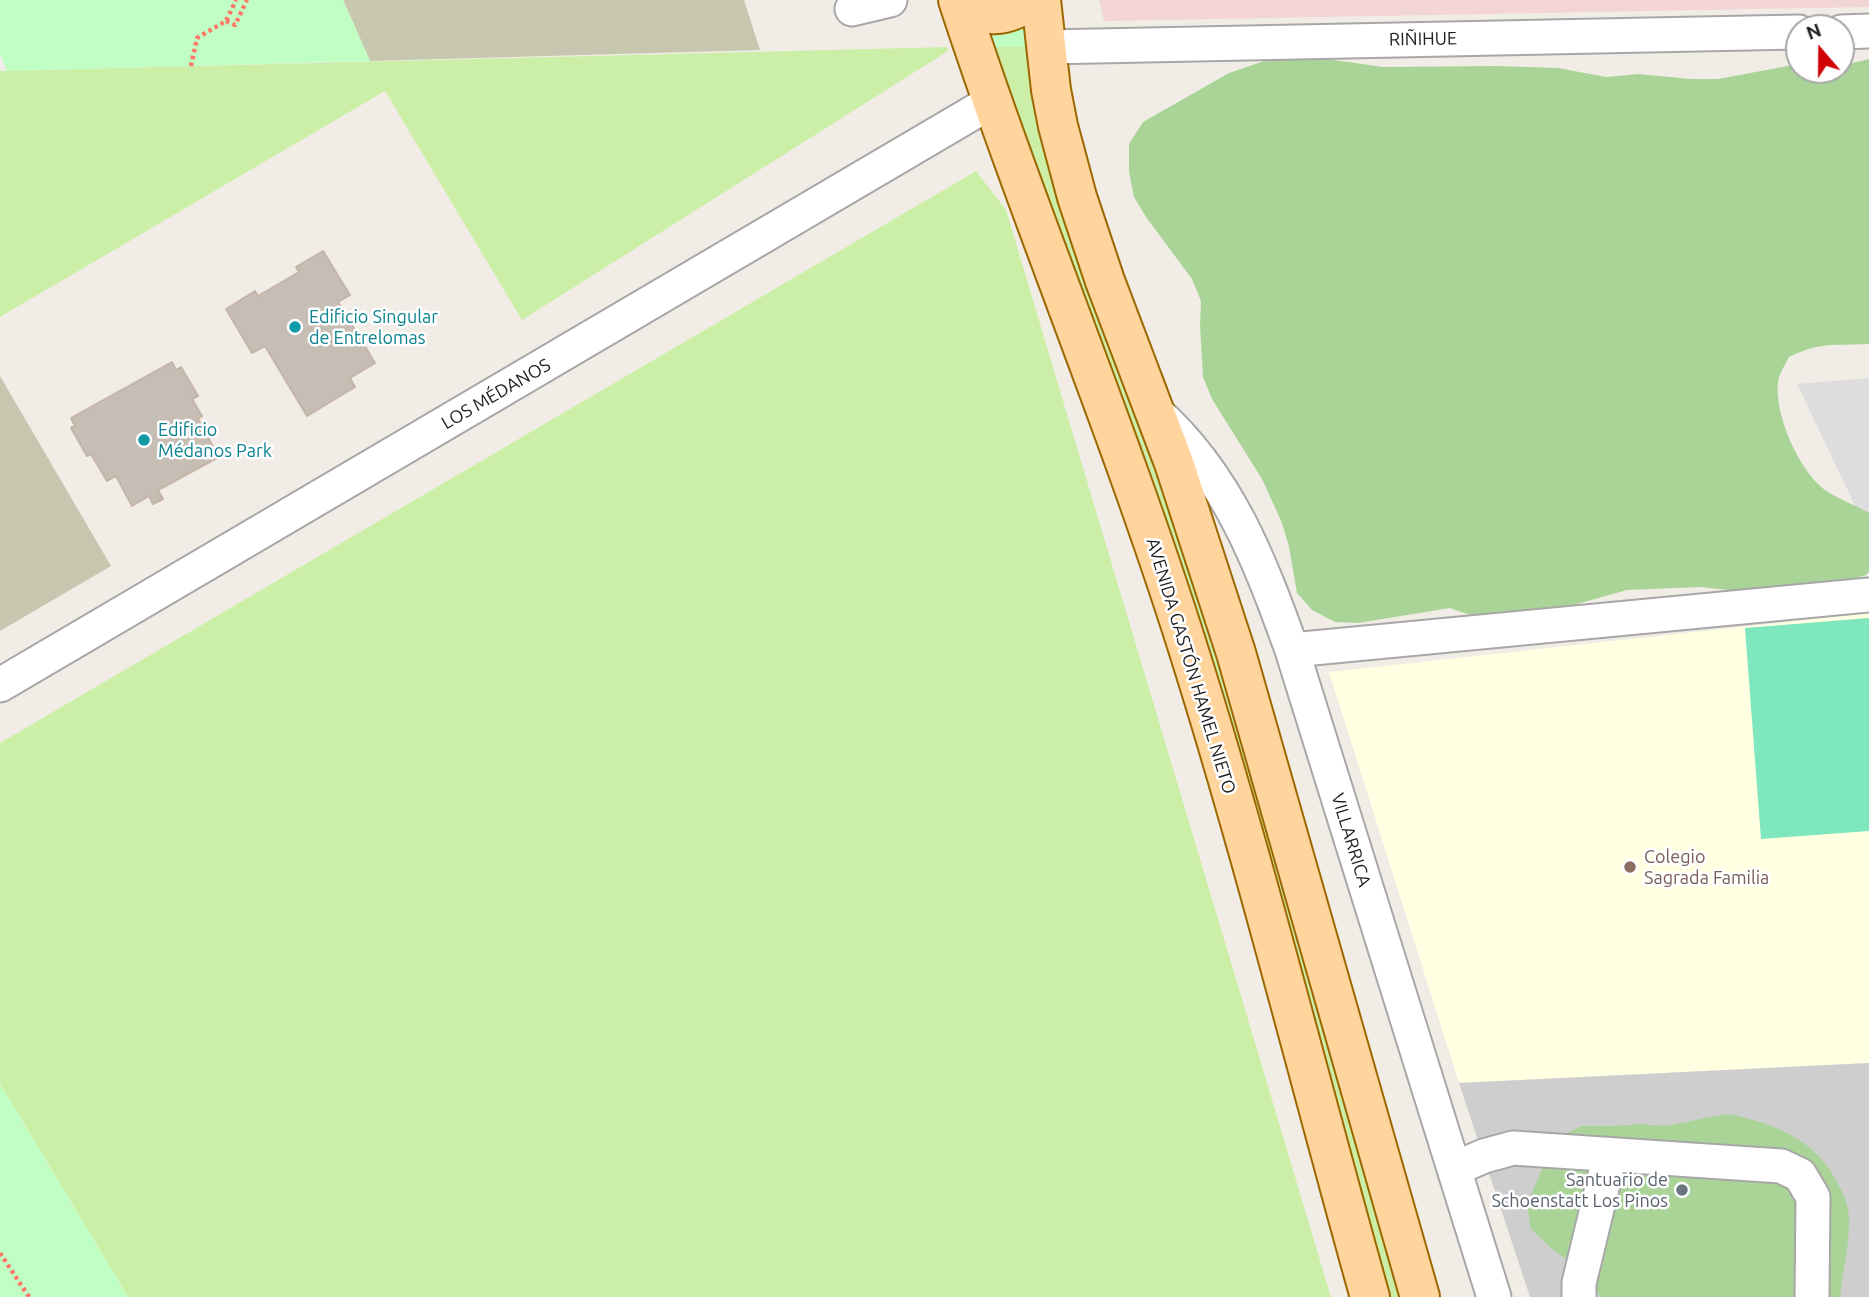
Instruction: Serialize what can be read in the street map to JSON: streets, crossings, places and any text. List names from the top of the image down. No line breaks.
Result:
{"streets":{"main road":["AVENIDA GASTÓN HAMEL NIETO"],"street":["RIÑIHUE","LOS MÉDANOS","VILLARRICA"]},"crossings":[["LOS MÉDANOS","AVENIDA GASTÓN HAMEL NIETO"]],"places":["Edificio Singular de Entrelomas","Edificio Médanos Park","Colegio Sagrada Familia","Santuario de Schoenstatt Los Pinos"],"north":"top"}
